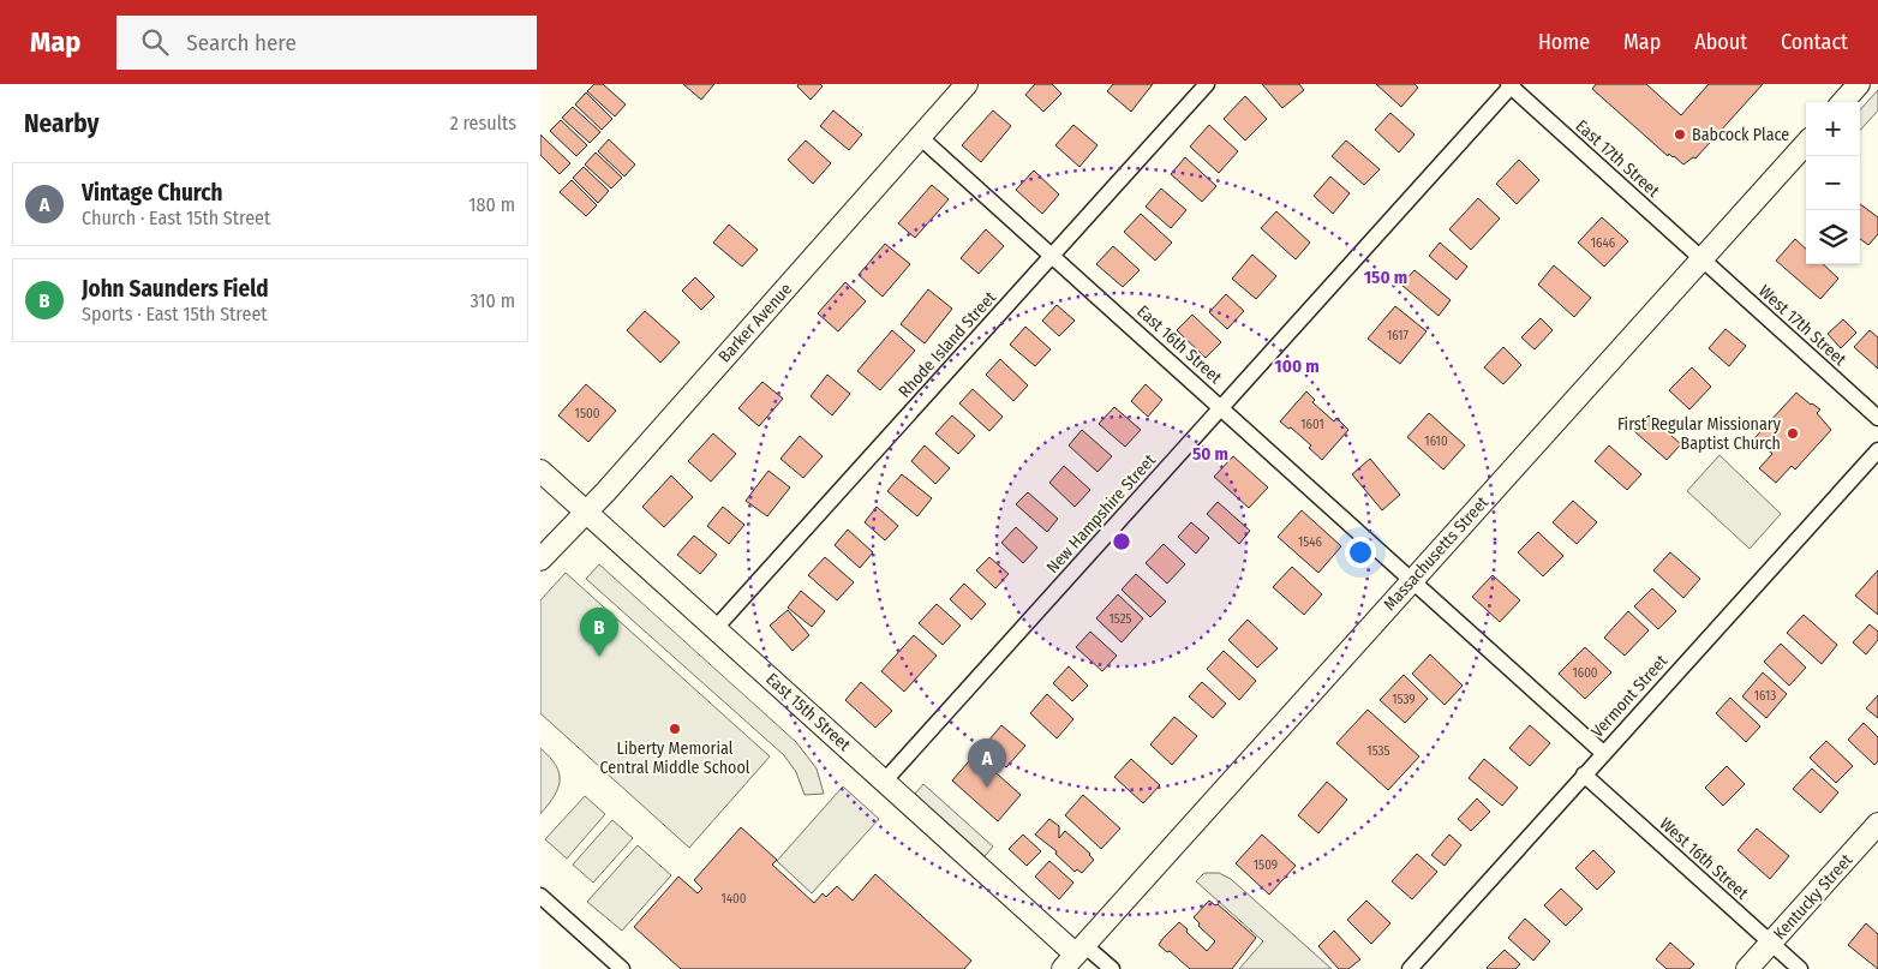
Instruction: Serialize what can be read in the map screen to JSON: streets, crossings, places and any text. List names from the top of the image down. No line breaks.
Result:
{"streets":{"main road":["Barker Avenue","Massachusetts Street","East 15th Street","Kentucky Street"],"street":["East 17th Street","West 17th Street","Rhode Island Street","East 16th Street","New Hampshire Street","Vermont Street","West 16th Street"]},"crossings":[["East 17th Street","West 17th Street"],["East 17th Street","New Hampshire Street"],["East 17th Street","Massachusetts Street"],["Barker Avenue","East 16th Street"],["Barker Avenue","East 15th Street"],["West 17th Street","Massachusetts Street"],["Rhode Island Street","East 16th Street"],["Rhode Island Street","East 15th Street"],["East 16th Street","New Hampshire Street"],["East 16th Street","Massachusetts Street"],["New Hampshire Street","East 15th Street"],["Massachusetts Street","East 15th Street"],["Vermont Street","West 16th Street"],["West 16th Street","Kentucky Street"]],"places":["Babcock Place","First Regular Missionary Baptist Church","Liberty Memorial Central Middle School"],"house_numbers":["1646","1617","1500","1601","1610","1546","1525","1600","1613","1539","1535","1509","1400"],"page":{"header":"Map","search":"Search here","nav":["Home","Map","About","Contact"],"heading":["Nearby","2 results"],"map_buttons":["+","−"],"list":[{"mark":"A","name":"Vintage Church","note":"Church · East 15th Street","value":"180 m"},{"mark":"B","name":"John Saunders Field","note":"Sports · East 15th Street","value":"310 m"}],"pins":["B","A"]},"rings":["150 m","100 m","50 m"]}
